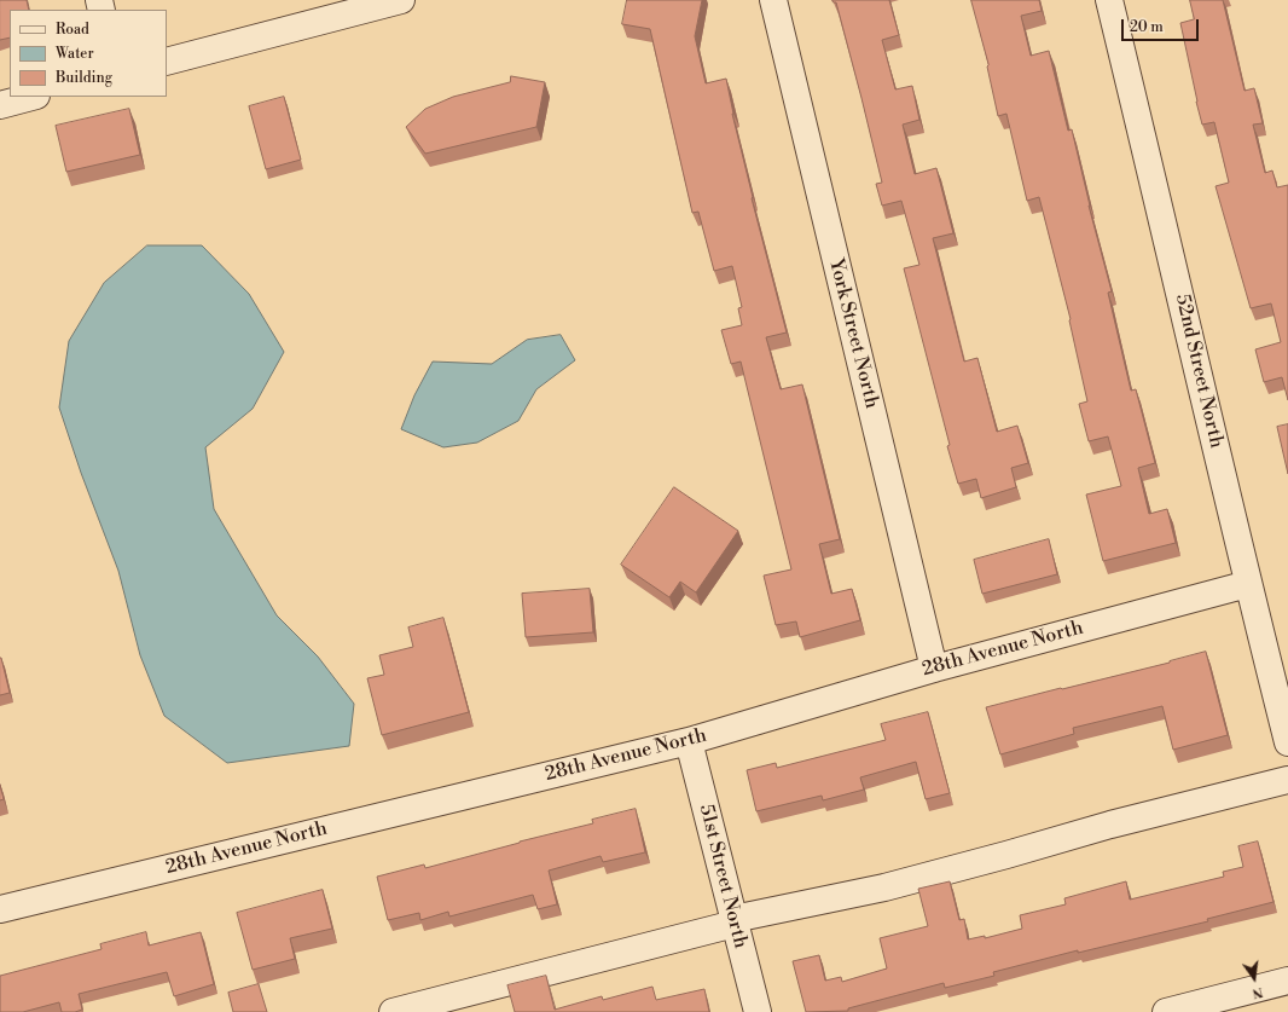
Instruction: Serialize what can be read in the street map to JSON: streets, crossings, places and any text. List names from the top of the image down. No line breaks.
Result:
{"streets":{"street":["York Street North","52nd Street North","28th Avenue North","51st Street North"]},"crossings":[["York Street North","28th Avenue North"],["52nd Street North","28th Avenue North"],["28th Avenue North","51st Street North"]],"legend":["Road","Water","Building"],"scale_bar":"20 m","north":"bottom"}
